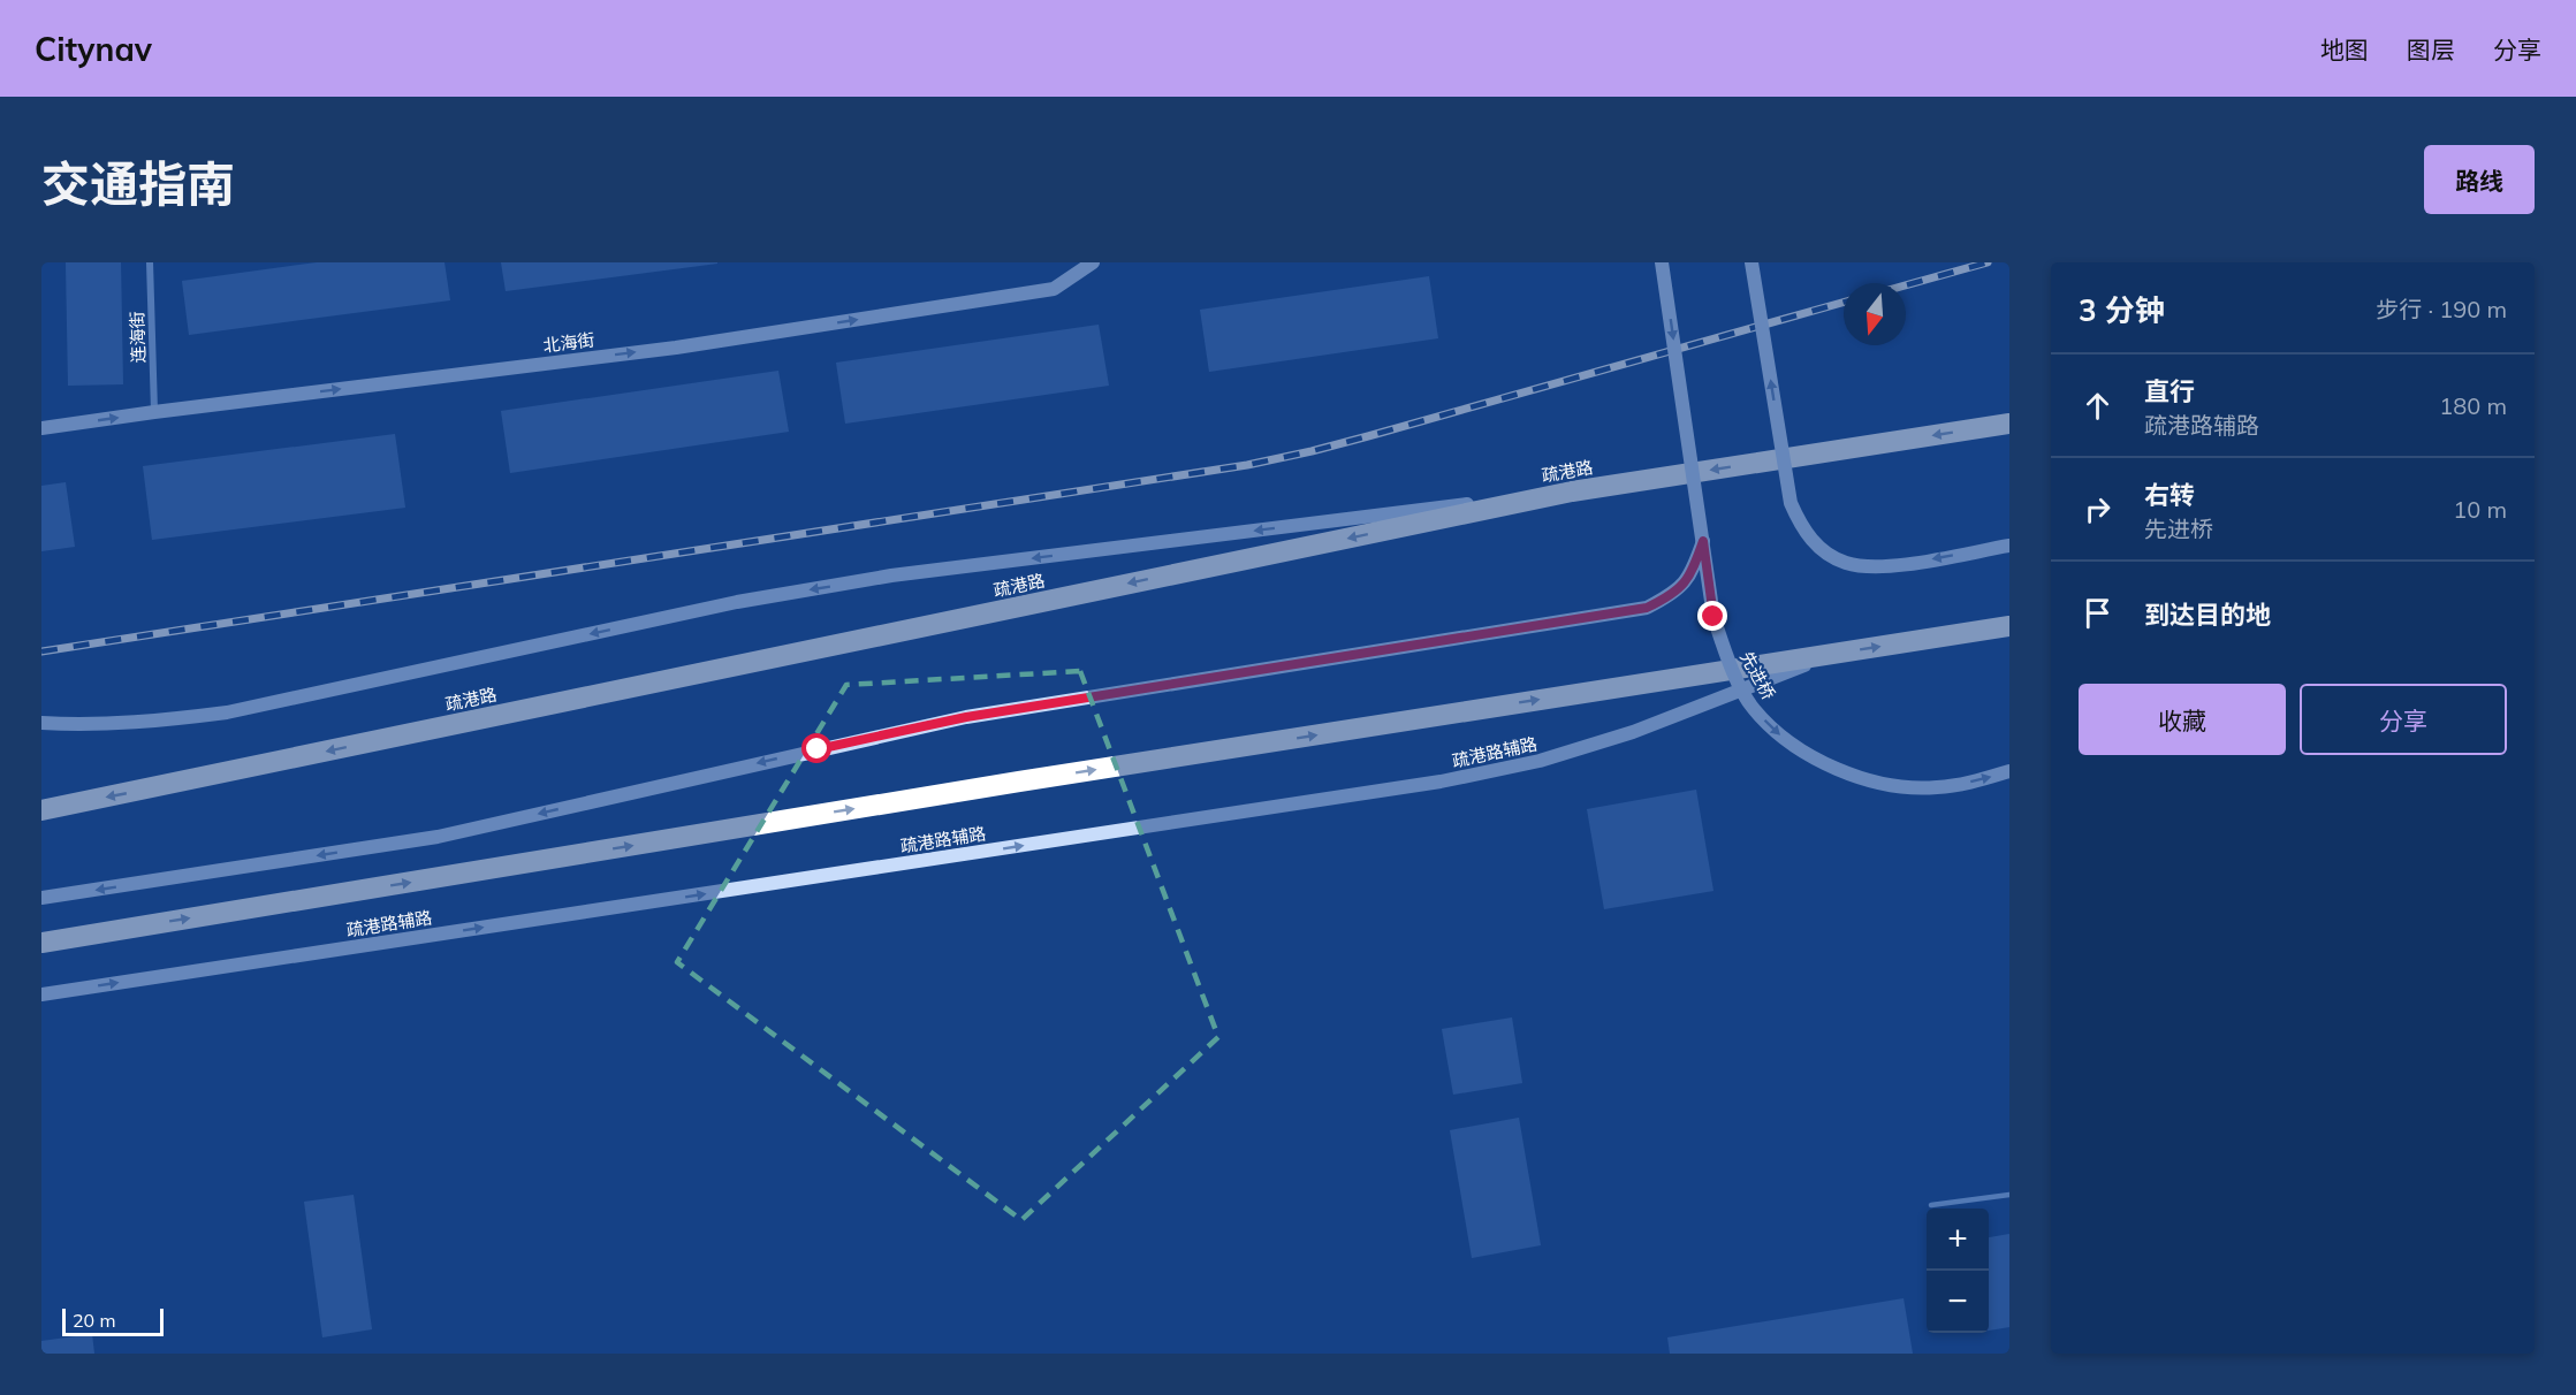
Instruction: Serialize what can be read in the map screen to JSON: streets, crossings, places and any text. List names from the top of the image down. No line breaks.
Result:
{"streets":{"highway":["疏港路"],"street":["连海街","北海街","先进桥","疏港路辅路"]},"crossings":[["连海街","北海街"]],"one_way":["北海街","先进桥"],"scale_bar":"20 m","north":"bottom","page":{"header":"Citynav","nav":["地图","图层","分享"],"title":"交通指南","buttons":["路线",["收藏","分享"]],"heading":["3 分钟","步行 · 190 m"],"list":[["直行","疏港路辅路","180 m"],["右转","先进桥","10 m"],"到达目的地"],"map_buttons":["+","−"],"scale":"20 m"}}
